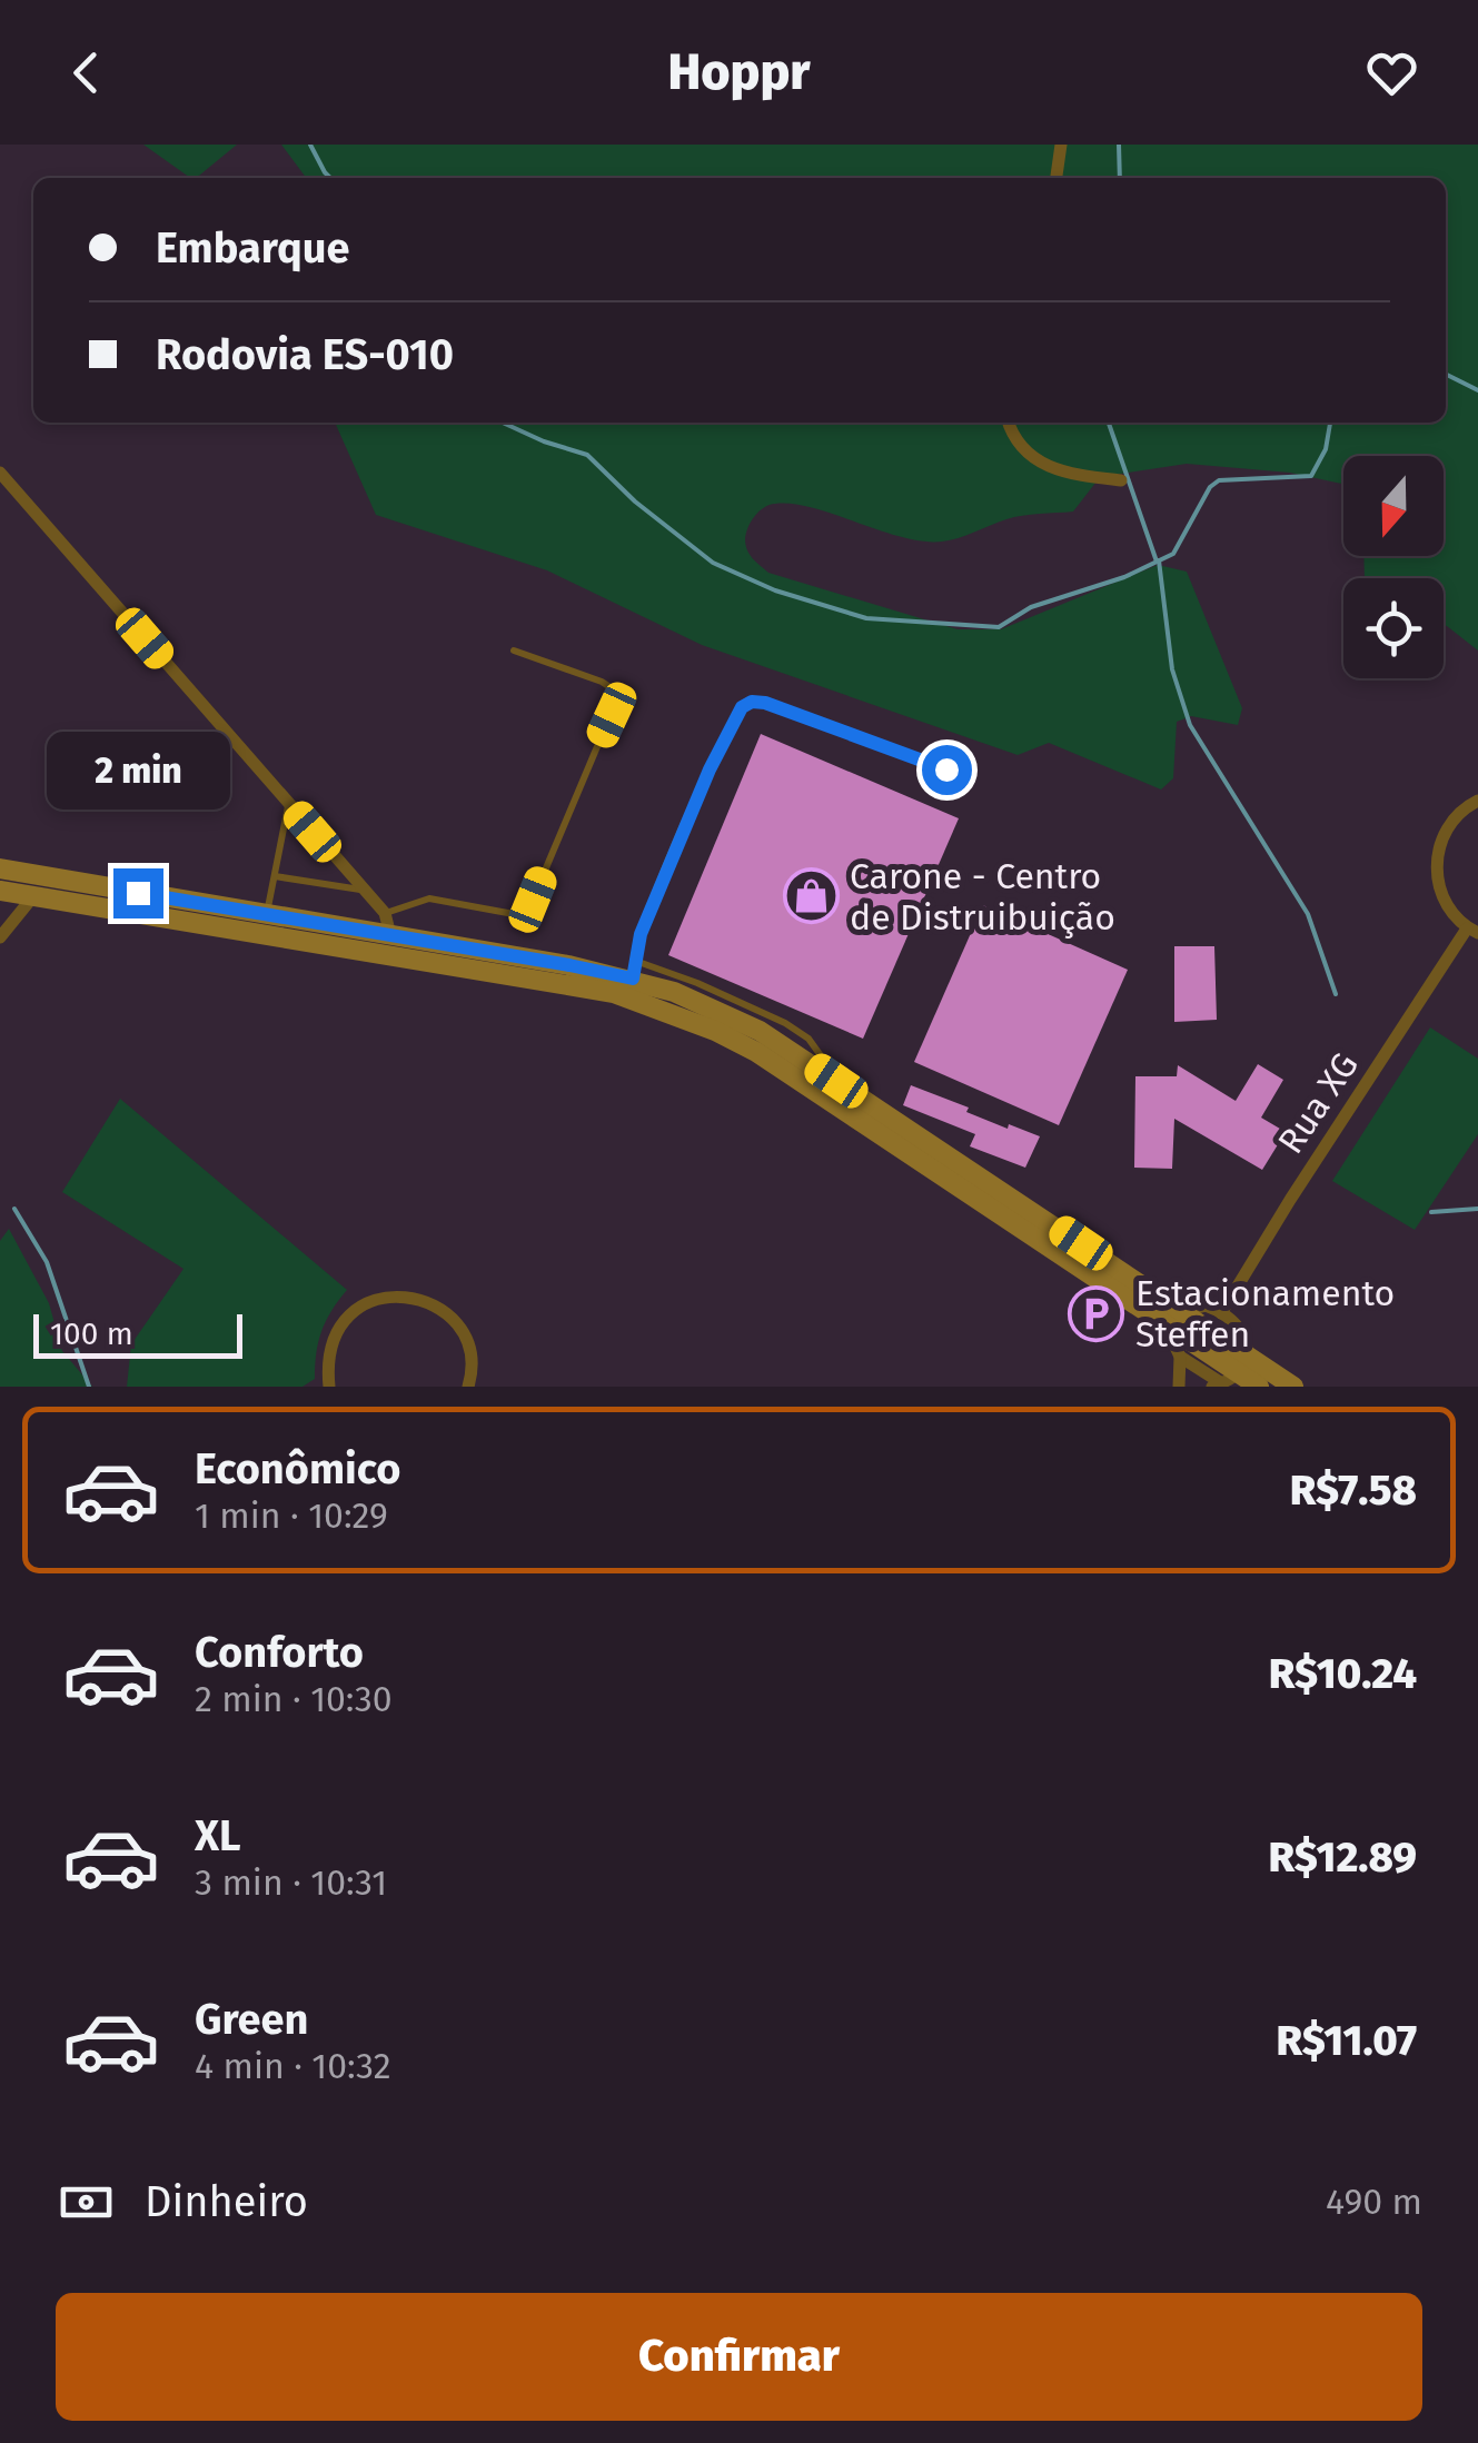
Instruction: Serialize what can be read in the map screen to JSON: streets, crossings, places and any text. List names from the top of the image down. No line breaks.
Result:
{"streets":{"street":["Rua XG"]},"places":{"shop":["Carone - Centro de Distruibuição"],"parking":["Estacionamento Steffen"]},"scale_bar":"100 m","north":"bottom","page":{"header":"Hoppr","banner":["Embarque","Rodovia ES-010"],"bubble":"2 min","scale":"100 m","list":[{"name":"Econômico","note":"1 min · 10:29","value":"R$7.58"},{"name":"Conforto","note":"2 min · 10:30","value":"R$10.24"},{"name":"XL","note":"3 min · 10:31","value":"R$12.89"},{"name":"Green","note":"4 min · 10:32","value":"R$11.07"}],"pay":["Dinheiro","490 m"],"buttons":"Confirmar"}}
